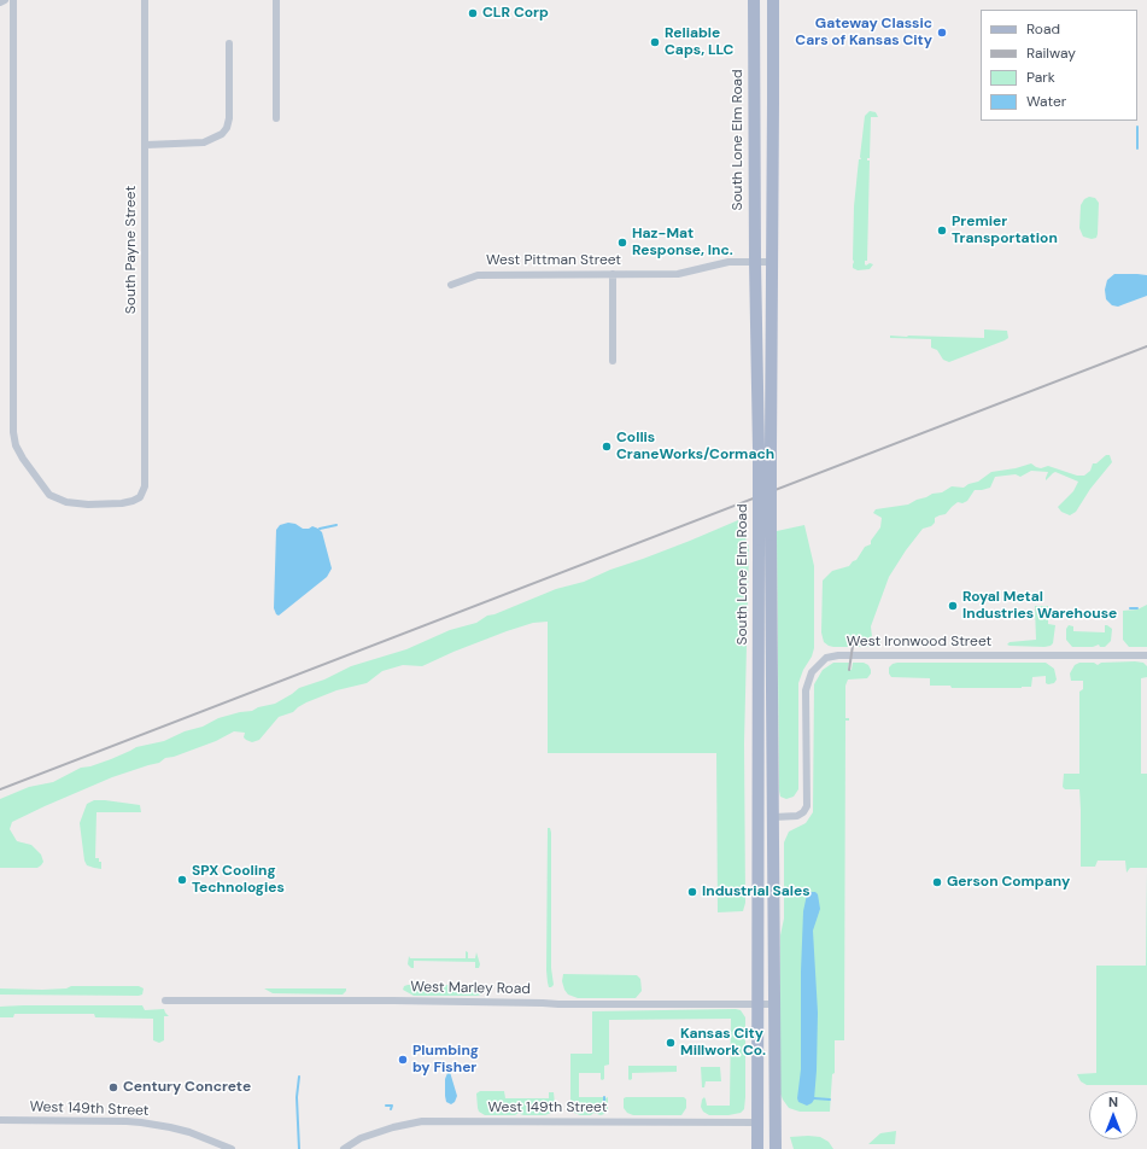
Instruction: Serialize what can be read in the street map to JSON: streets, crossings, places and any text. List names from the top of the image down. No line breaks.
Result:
{"streets":{"main road":["South Lone Elm Road"],"street":["South Payne Street","West Pittman Street","West Ironwood Street","West Marley Road","West 149th Street"]},"crossings":[["South Lone Elm Road","West Pittman Street"],["South Lone Elm Road","West Ironwood Street"],["South Lone Elm Road","West Marley Road"],["South Lone Elm Road","West 149th Street"]],"places":["CLR Corp","Gateway Classic Cars of Kansas City","Reliable Caps, LLC","Premier Transportation","Haz-Mat Response, Inc.","Collis CraneWorks/Cormach","Royal Metal Industries Warehouse","SPX Cooling Technologies","Gerson Company","Industrial Sales","Kansas City Millwork Co.","Plumbing by Fisher","Century Concrete"],"legend":["Road","Railway","Park","Water"],"north":"top"}
